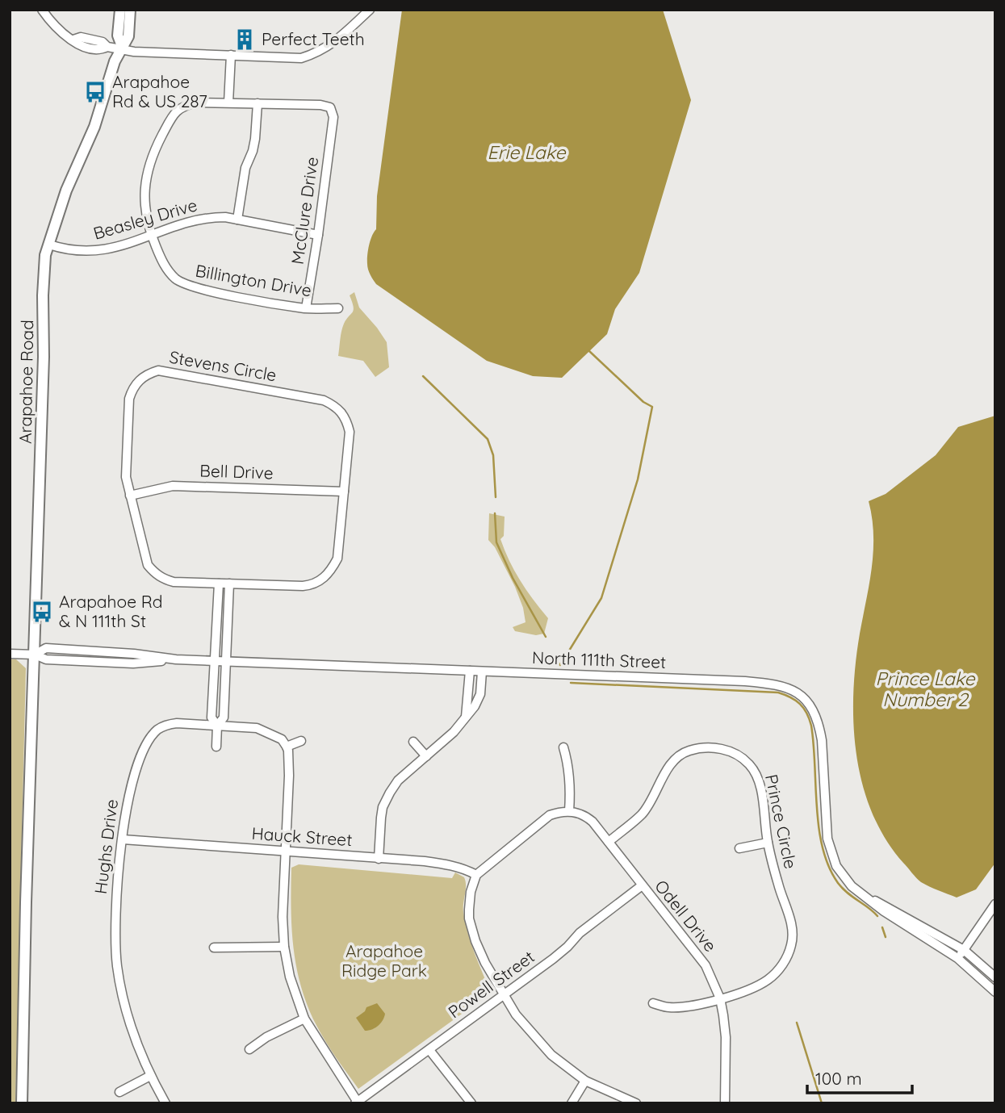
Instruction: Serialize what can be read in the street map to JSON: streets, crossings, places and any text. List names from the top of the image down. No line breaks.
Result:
{"streets":{"main road":["Arapahoe Road"],"street":["McClure Drive","Beasley Drive","Billington Drive","Stevens Circle","Bell Drive","North 111th Street","Prince Circle","Hauck Street","Hughs Drive","Odell Drive","Powell Street"]},"crossings":[["McClure Drive","Beasley Drive"],["McClure Drive","Billington Drive"],["Beasley Drive","Billington Drive"],["Beasley Drive","Arapahoe Road"],["Stevens Circle","Bell Drive"],["Arapahoe Road","North 111th Street"],["Prince Circle","Odell Drive"],["Hauck Street","Hughs Drive"],["Odell Drive","Powell Street"]],"water":["Erie Lake","Prince Lake Number 2"],"parks":["Arapahoe Ridge Park"],"places":{"building":["Perfect Teeth"],"bus stop":["Arapahoe Rd & US 287","Arapahoe Rd & N 111th St"]},"scale_bar":"100 m"}
